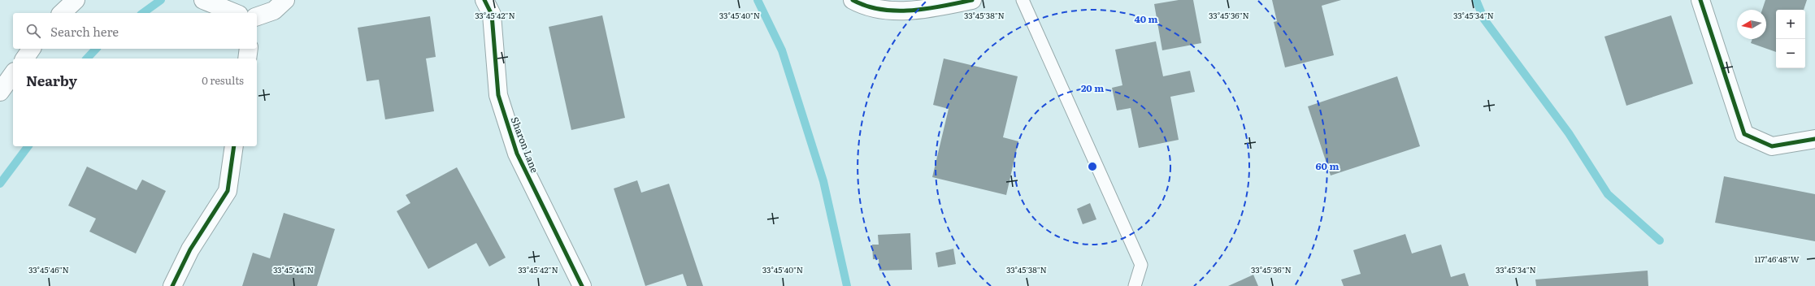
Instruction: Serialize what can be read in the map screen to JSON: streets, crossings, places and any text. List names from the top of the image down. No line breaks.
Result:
{"streets":{"street":["Sharon Lane"]},"north":"left","page":{"map_buttons":["+","−"],"search":"Search here","heading":["Nearby","0 results"]},"coordinates":["33°45'42\"N","33°45'40\"N","33°45'38\"N","33°45'36\"N","33°45'34\"N","117°46'48\"W","33°45'46\"N","33°45'44\"N"],"rings":["40 m","20 m","60 m"]}
